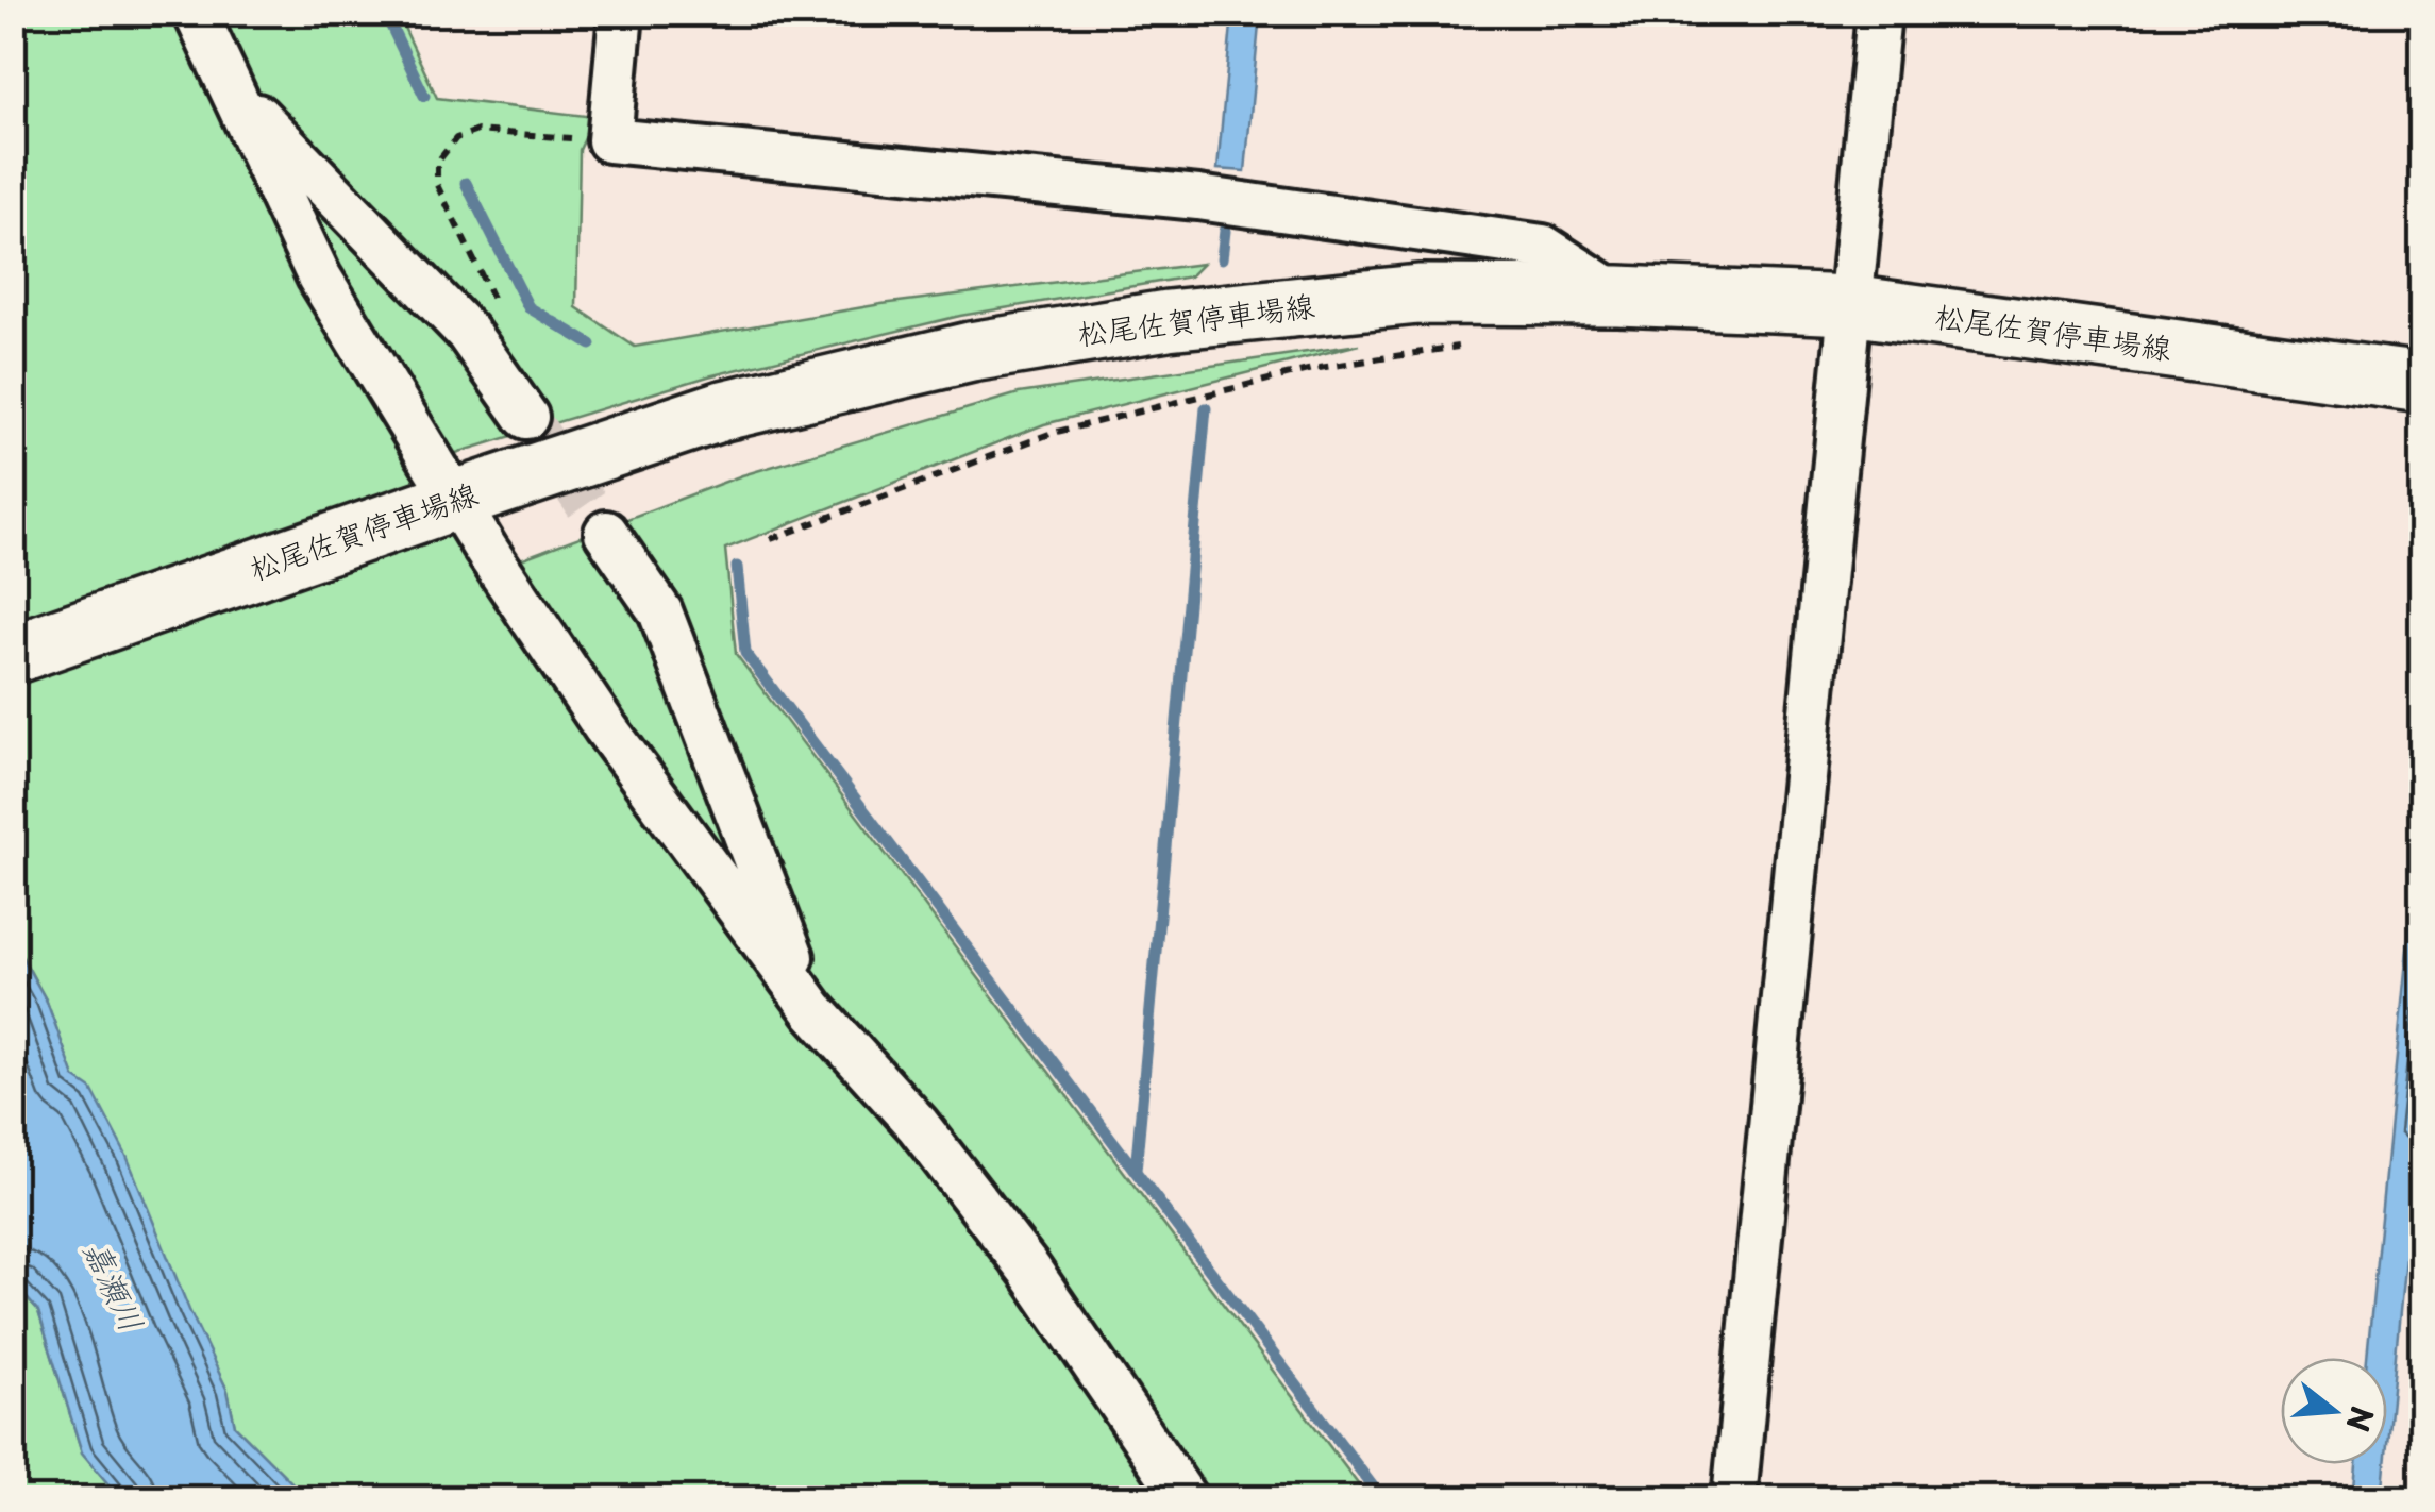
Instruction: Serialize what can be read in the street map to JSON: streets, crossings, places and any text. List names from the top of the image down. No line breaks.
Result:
{"streets":{"main road":["松尾佐賀停車場線"]},"water":["嘉瀬川"],"north":"right"}
